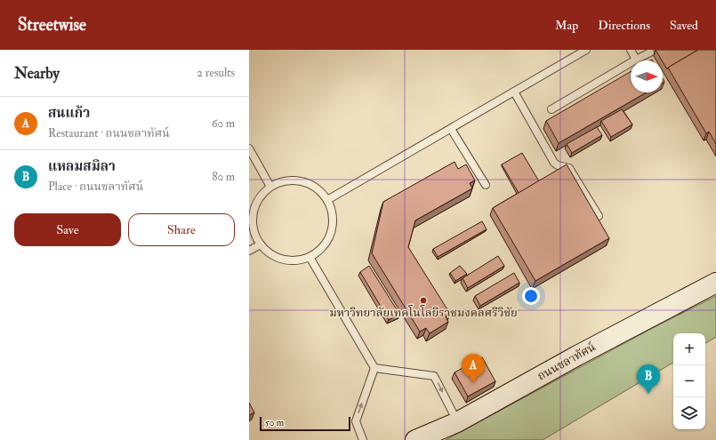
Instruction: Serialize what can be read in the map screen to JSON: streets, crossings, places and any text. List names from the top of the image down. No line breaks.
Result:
{"streets":{"main road":["ถนนชลาทัศน์"]},"places":["มหาวิทยาลัยเทคโนโลยีราชมงคลศรีวิชัย"],"scale_bar":"50 m","north":"right","page":{"header":"Streetwise","nav":["Map","Directions","Saved"],"heading":["Nearby","2 results"],"list":[{"mark":"A","name":"สนแก้ว","note":"Restaurant · ถนนชลาทัศน์","value":"60 m"},{"mark":"B","name":"แหลมสมิลา","note":"Place · ถนนชลาทัศน์","value":"80 m"}],"buttons":["Save","Share"],"map_buttons":["+","−"],"pins":["A","B"],"scale":"50 m"}}
